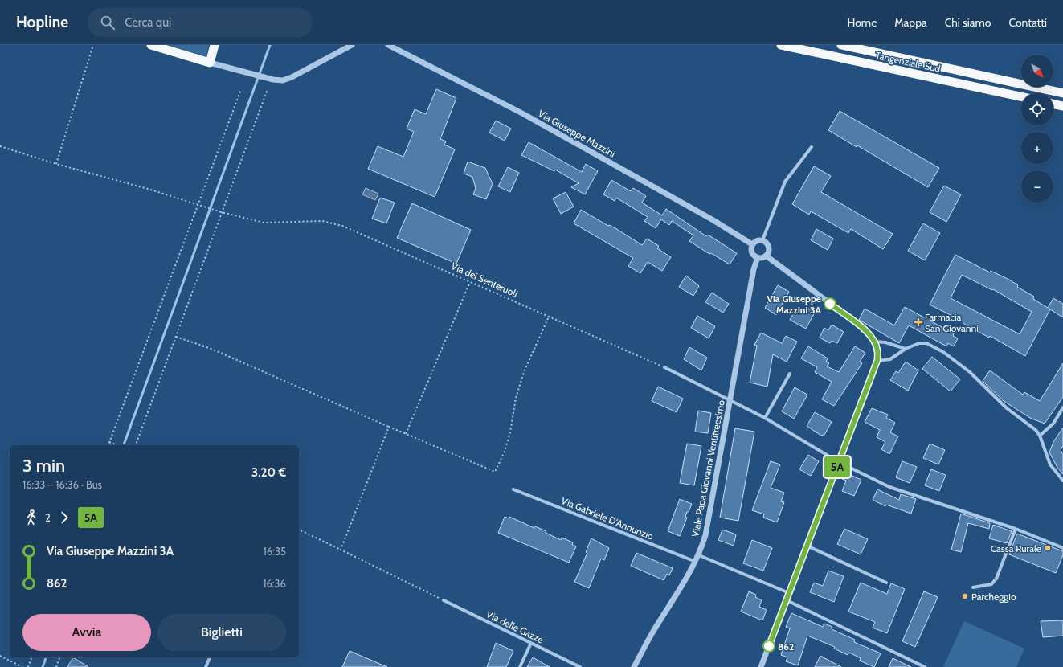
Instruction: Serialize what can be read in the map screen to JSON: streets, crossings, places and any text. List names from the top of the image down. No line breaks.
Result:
{"streets":{"highway":["Tangenziale Sud"],"street":["Via Giuseppe Mazzini","Viale Papa Giovanni Ventitreesimo","Via Gabriele D'Annunzio","Via delle Gazze"],"path":["Via dei Senteruoli"]},"crossings":[["Via Giuseppe Mazzini","Viale Papa Giovanni Ventitreesimo"],["Viale Papa Giovanni Ventitreesimo","Via Gabriele D'Annunzio"]],"places":{"other":["Via Giuseppe Mazzini 3A","Cassa Rurale","Parcheggio","862"],"health":["Farmacia San Giovanni"]},"lines":["bus line 5A"],"north":"bottom right","page":{"header":"Hopline","search":"Cerca qui","nav":["Home","Mappa","Chi siamo","Contatti"],"on_map":"5A","map_buttons":["+","−"],"heading":["3 min","16:33 – 16:36 · Bus","3.20 €"],"legs":["2","5A"],"list":[{"name":"Via Giuseppe Mazzini 3A","value":"16:35"},{"name":"862","value":"16:36"}],"buttons":["Avvia","Biglietti"]}}
